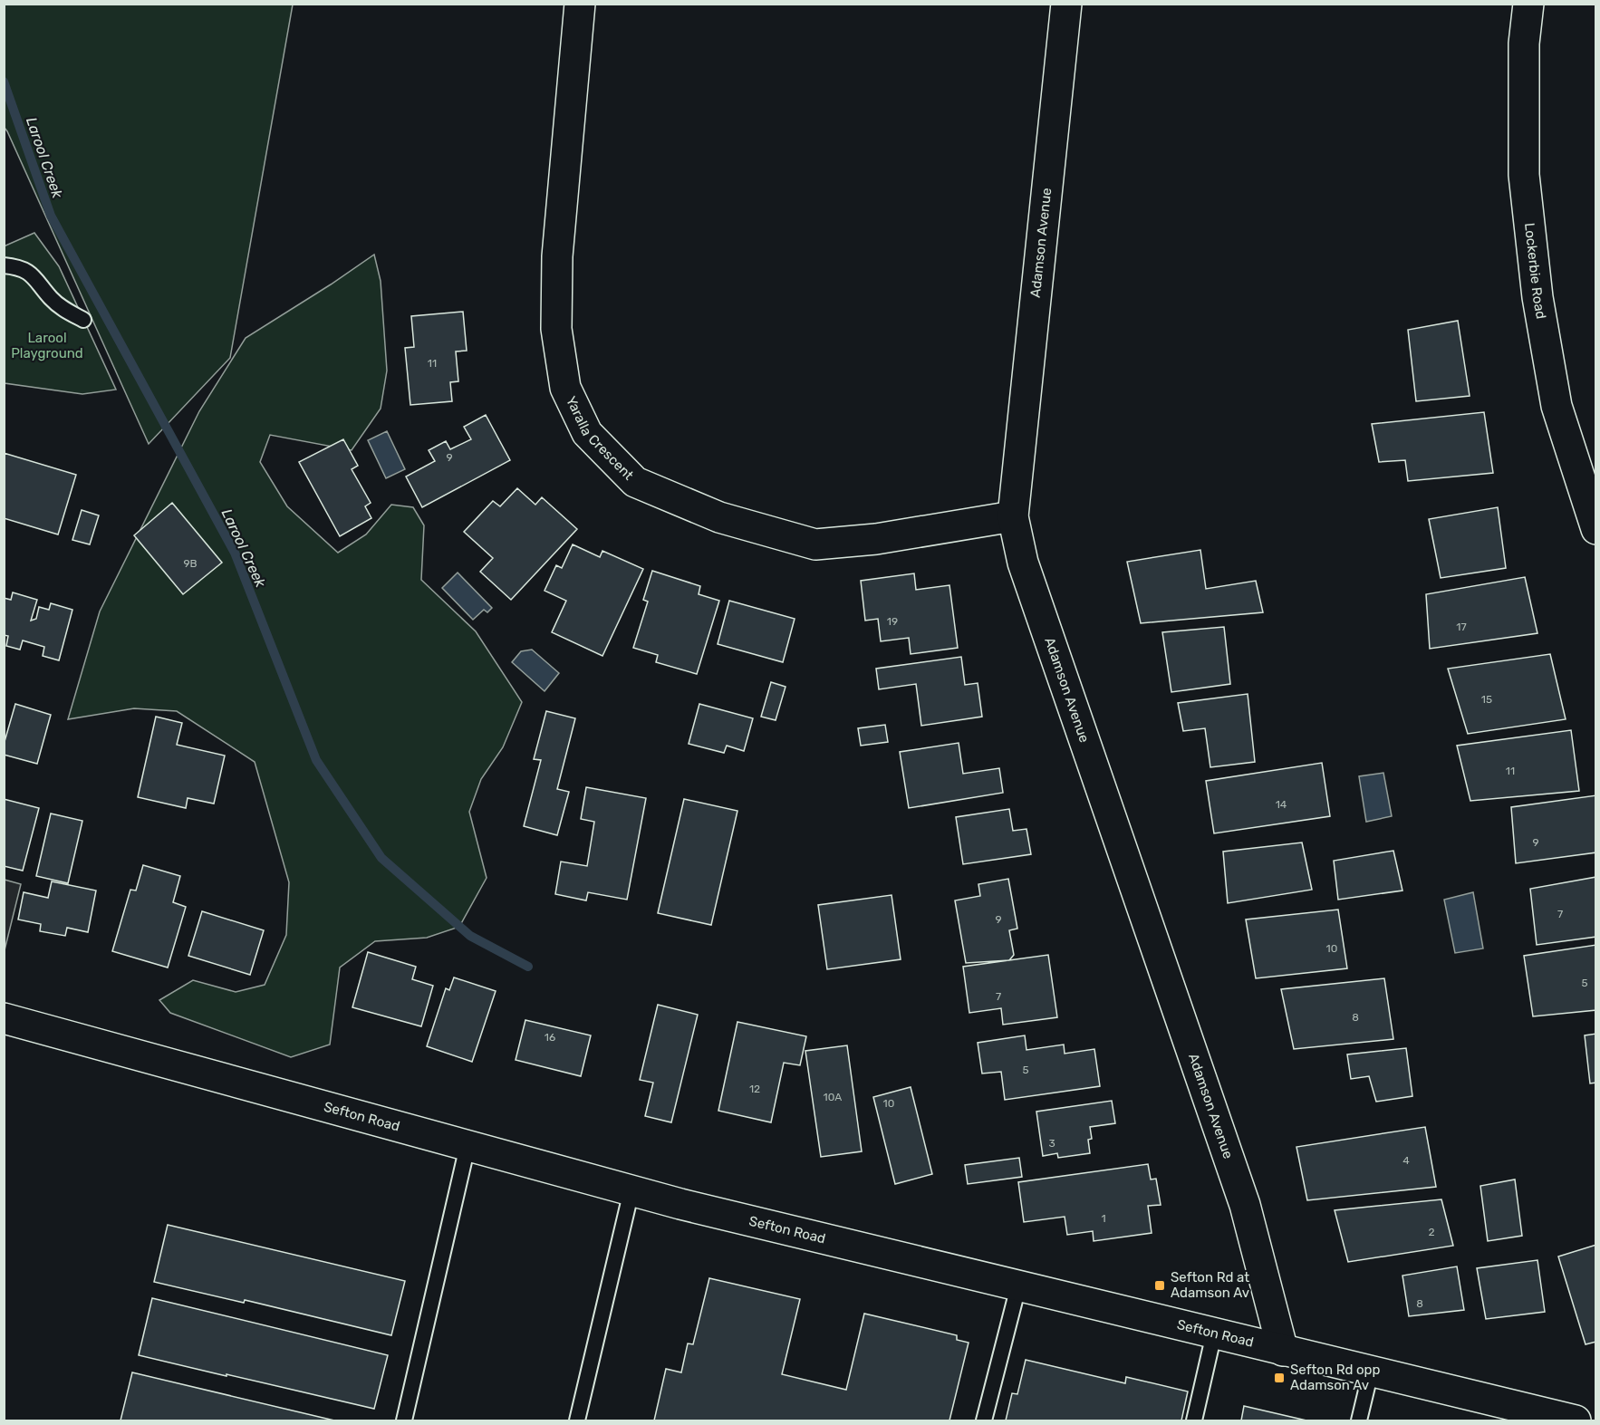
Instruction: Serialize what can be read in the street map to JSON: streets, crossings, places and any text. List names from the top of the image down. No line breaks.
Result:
{"streets":{"street":["Adamson Avenue","Lockerbie Road","Yaralla Crescent","Sefton Road"]},"crossings":[["Adamson Avenue","Yaralla Crescent"],["Adamson Avenue","Sefton Road"]],"water":["Larool Creek"],"parks":["Larool Playground"],"places":{"transit":["Sefton Rd at Adamson Av","Sefton Rd opp Adamson Av"]},"house_numbers":["11","9","9B","19","17","15","11","14","9","7","9","10","5","7","8","16","5","12","10A","10","3","4","1","2","8"]}
